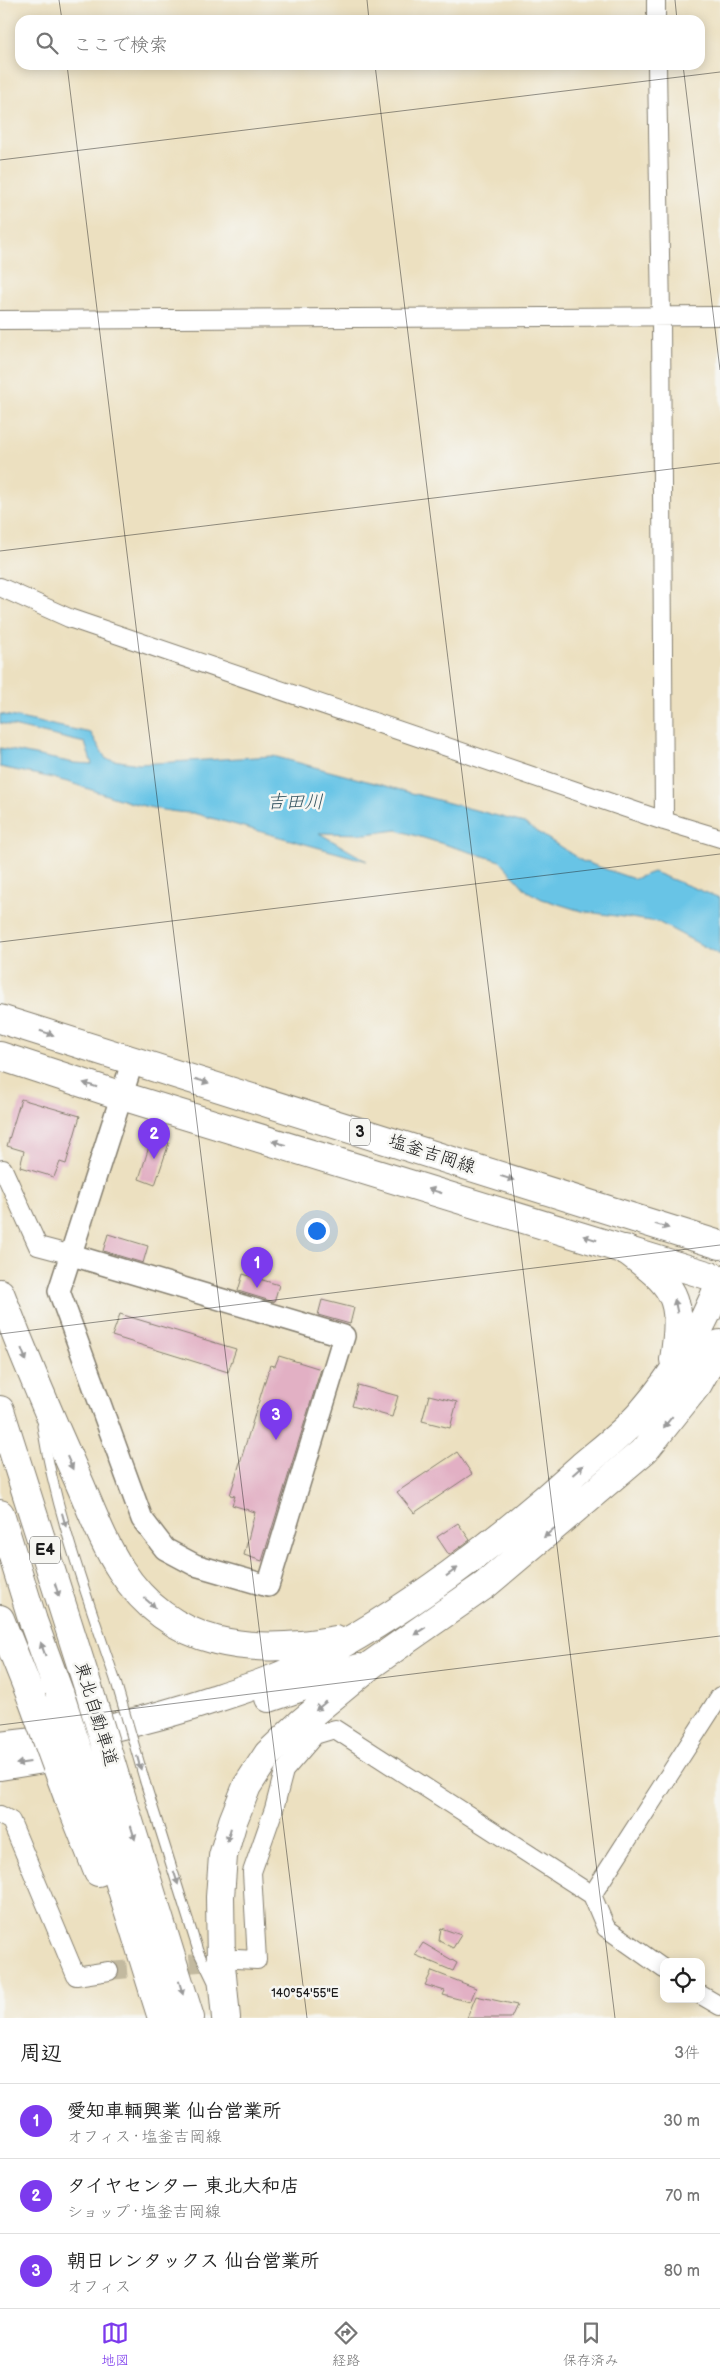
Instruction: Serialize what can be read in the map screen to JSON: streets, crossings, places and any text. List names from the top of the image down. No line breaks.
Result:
{"streets":{"main road":["3","塩釜吉岡線","E4","東北自動車道"]},"water":["吉田川"],"page":{"search":"ここで検索","pins":["2","1","3"],"heading":["周辺","3件"],"list":[{"mark":"1","name":"愛知車輌興業 仙台営業所","note":"オフィス · 塩釜吉岡線","value":"30 m"},{"mark":"2","name":"タイヤセンター 東北大和店","note":"ショップ · 塩釜吉岡線","value":"70 m"},{"mark":"3","name":"朝日レンタックス 仙台営業所","note":"オフィス","value":"80 m"}],"nav":["地図","経路","保存済み"]},"coordinates":["140°54'55\"E"]}
